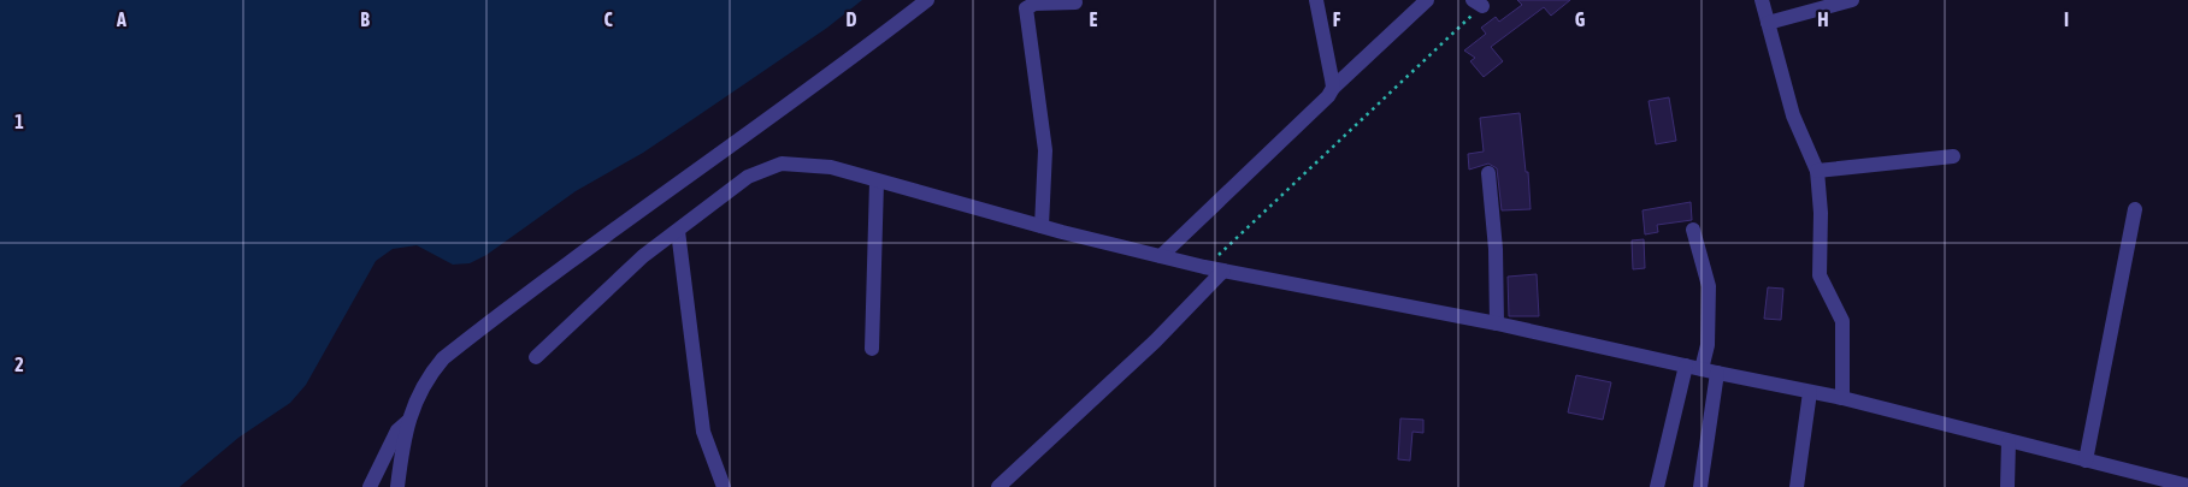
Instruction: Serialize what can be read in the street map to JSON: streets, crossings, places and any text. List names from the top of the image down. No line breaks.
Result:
{"grid":{"columns":["A","B","C","D","E","F","G","H","I"],"rows":["1","2"]}}
